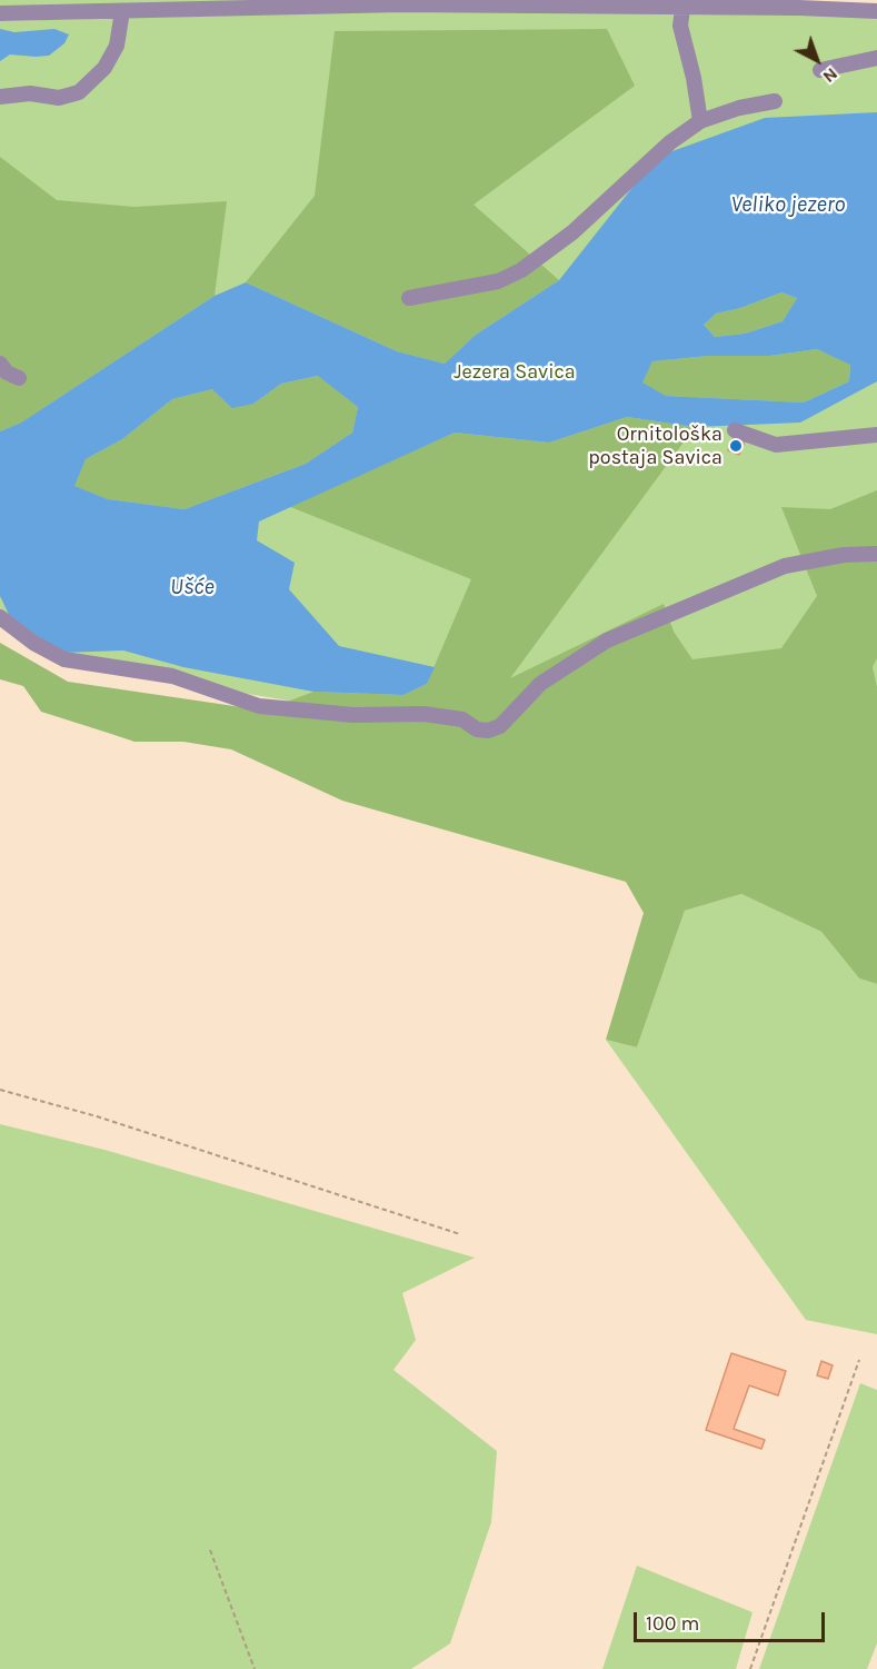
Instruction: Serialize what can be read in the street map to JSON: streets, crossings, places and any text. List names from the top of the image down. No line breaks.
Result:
{"water":["Veliko jezero","Ušće"],"parks":["Jezera Savica"],"places":["Ornitološka postaja Savica"],"scale_bar":"100 m","north":"bottom right"}
